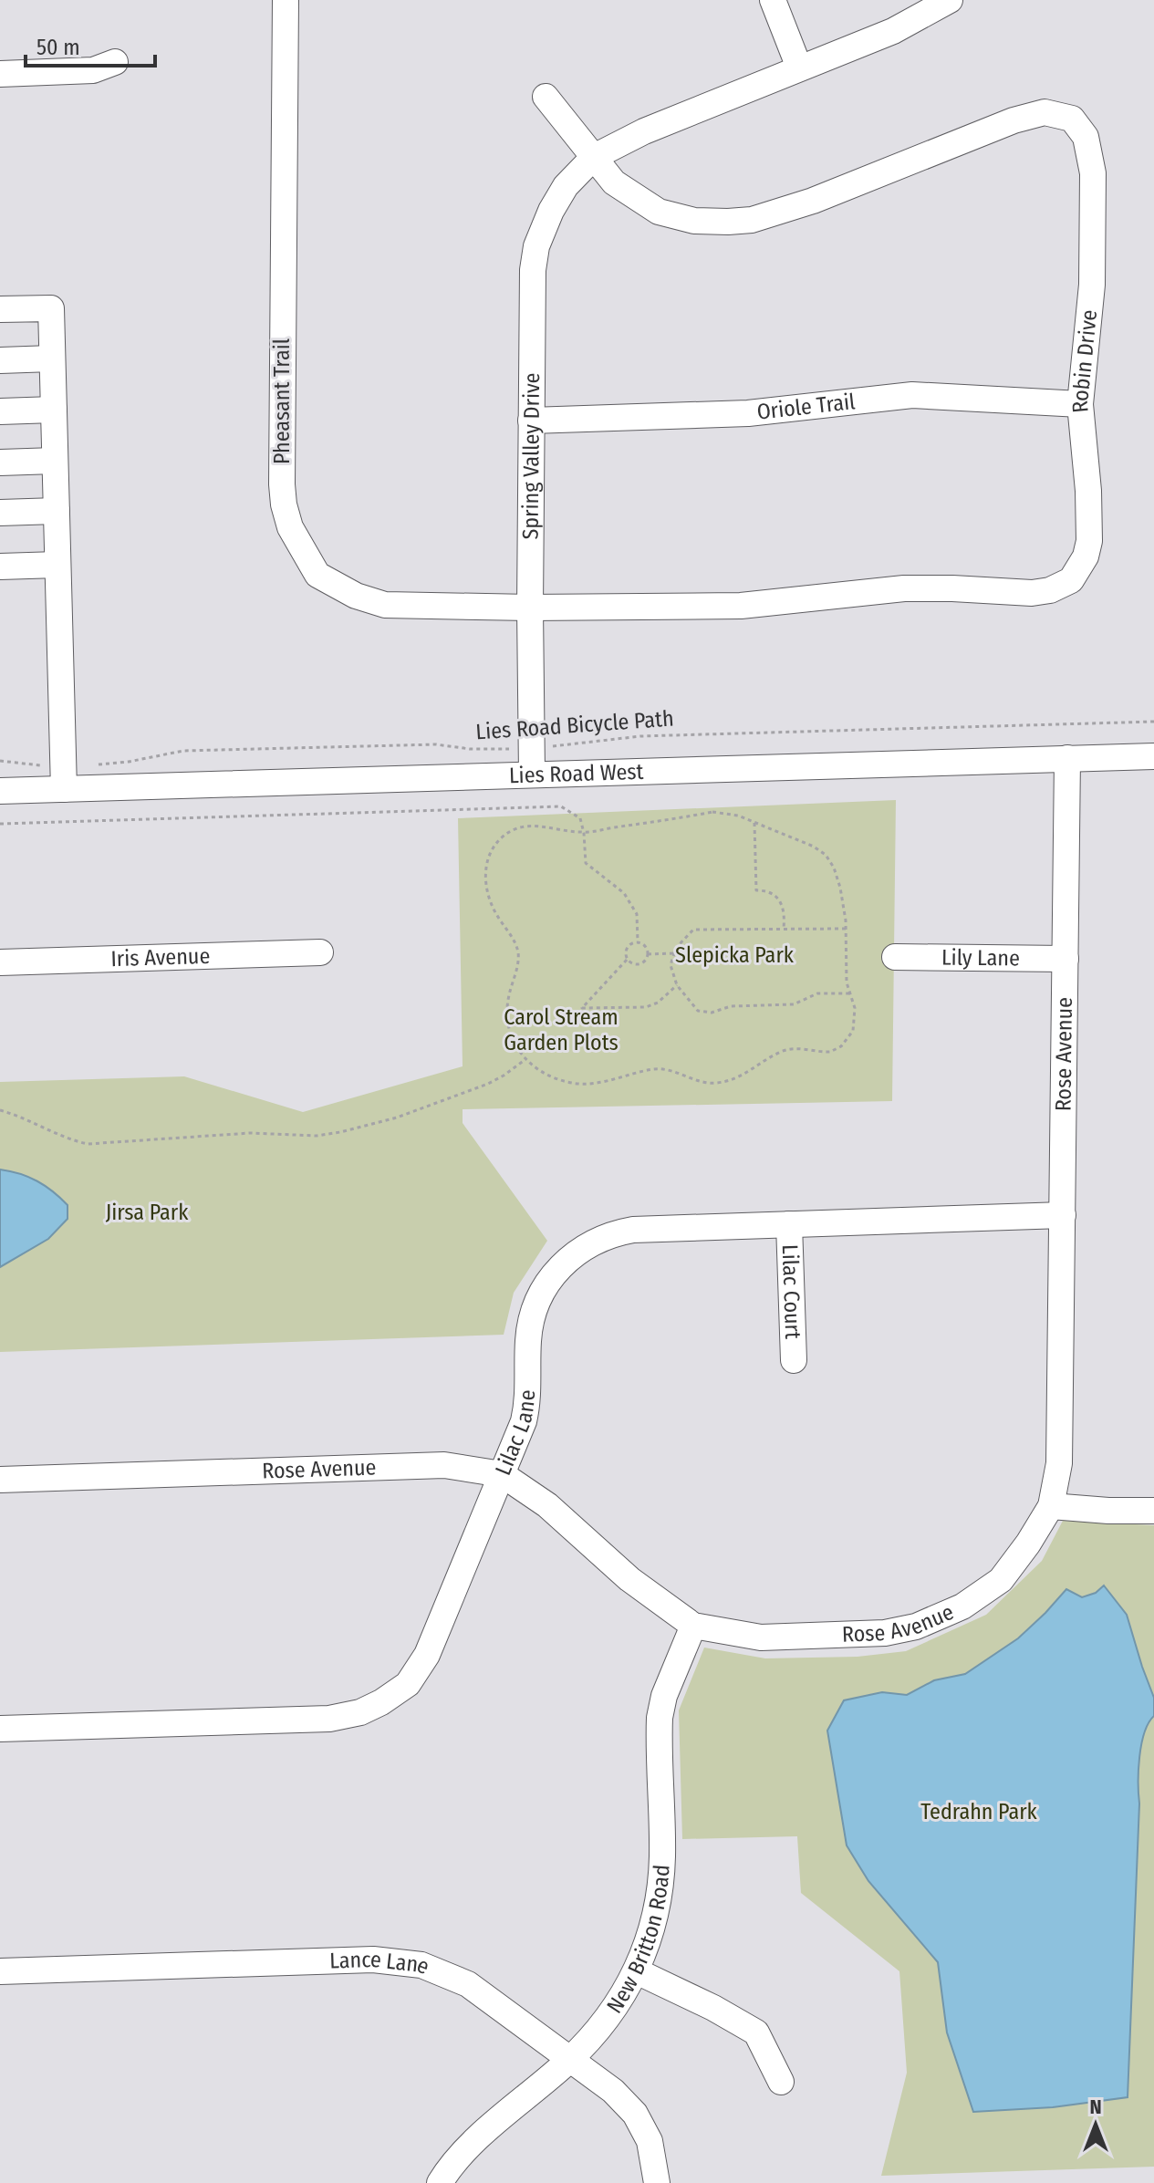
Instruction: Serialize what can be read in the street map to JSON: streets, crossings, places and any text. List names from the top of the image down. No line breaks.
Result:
{"streets":{"street":["Robin Drive","Pheasant Trail","Oriole Trail","Spring Valley Drive","Lies Road West","Iris Avenue","Lily Lane","Rose Avenue","Lilac Court","Lilac Lane","New Britton Road","Lance Lane"],"path":["Lies Road Bicycle Path"]},"crossings":[["Robin Drive","Pheasant Trail"],["Robin Drive","Oriole Trail"],["Robin Drive","Spring Valley Drive"],["Pheasant Trail","Spring Valley Drive"],["Oriole Trail","Spring Valley Drive"],["Spring Valley Drive","Lies Road Bicycle Path"],["Spring Valley Drive","Lies Road West"],["Lies Road Bicycle Path","Lies Road West"],["Lies Road West","Rose Avenue"],["Lily Lane","Rose Avenue"],["Rose Avenue","Lilac Lane"],["Rose Avenue","New Britton Road"],["Lilac Court","Lilac Lane"],["New Britton Road","Lance Lane"]],"parks":["Slepicka Park","Carol Stream Garden Plots","Jirsa Park","Tedrahn Park"],"scale_bar":"50 m","north":"top"}
